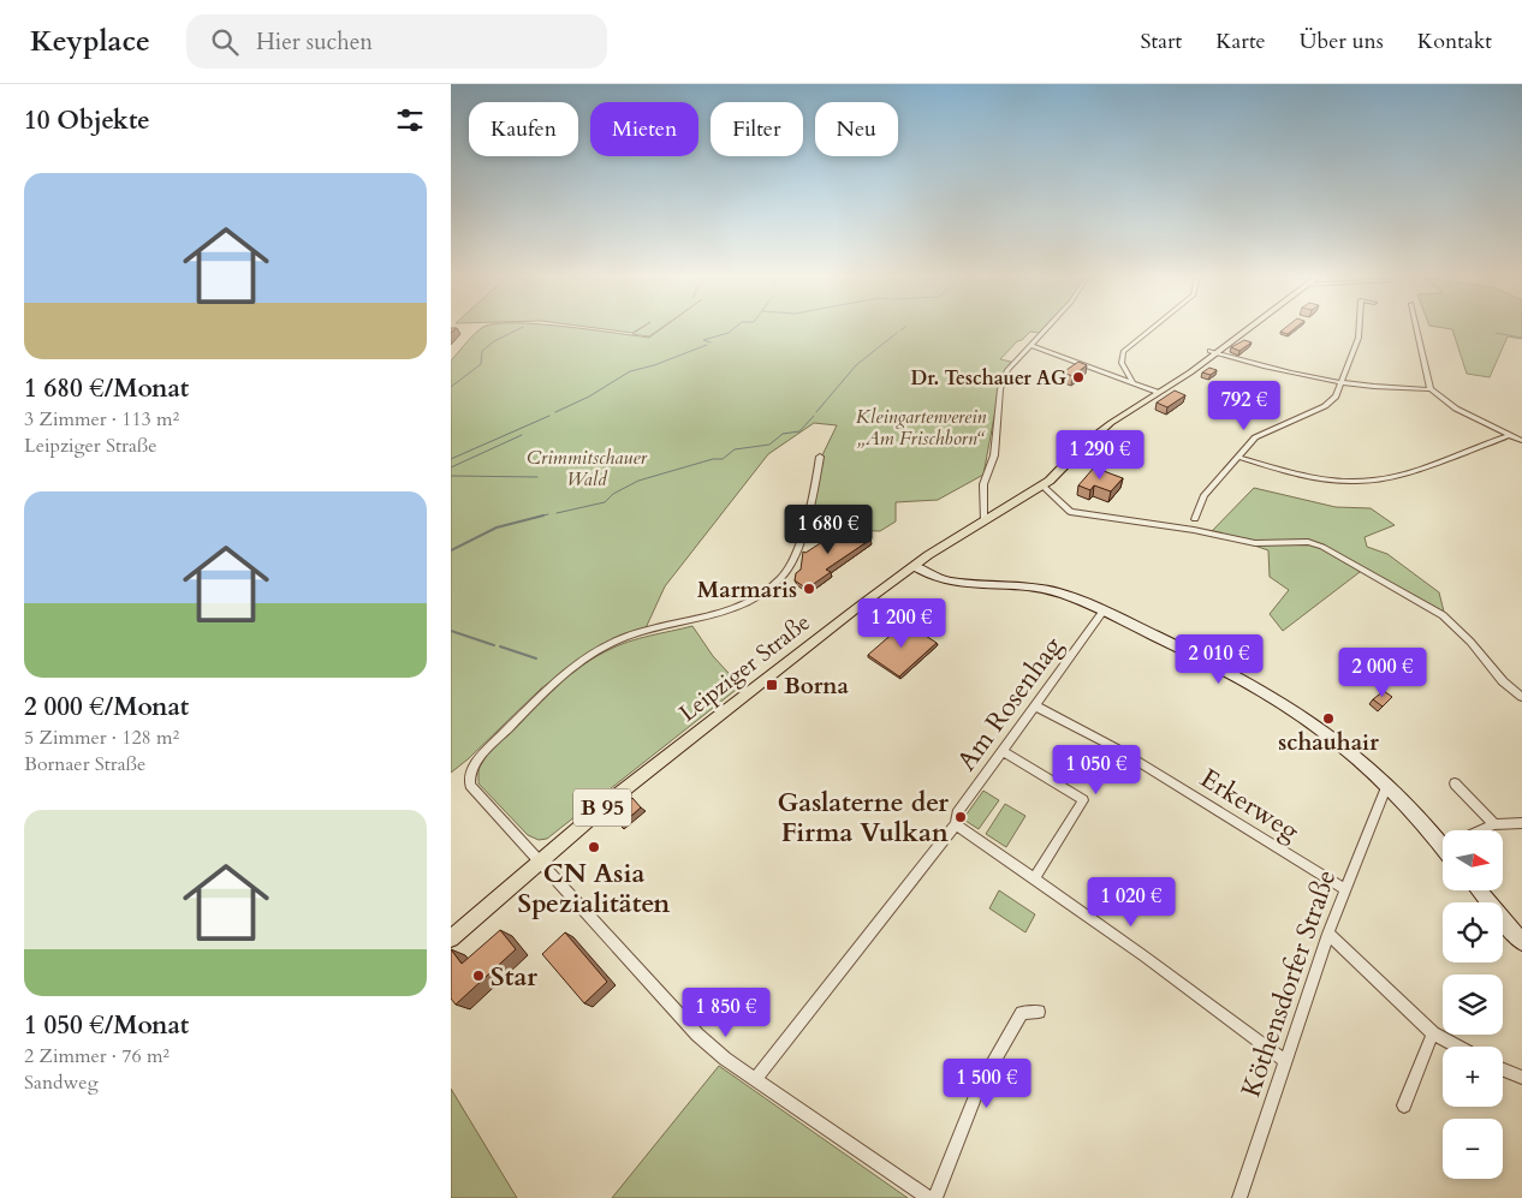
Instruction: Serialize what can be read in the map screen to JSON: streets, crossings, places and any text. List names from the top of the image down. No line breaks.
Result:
{"streets":{"main road":["Leipziger Straße","B 95"],"street":["Am Rosenhag","Erkerweg","Köthensdorfer Straße"]},"crossings":[["Am Rosenhag","Erkerweg"],["Erkerweg","Köthensdorfer Straße"]],"parks":["Kleingartenverein „Am Frischborn“","Crimmitschauer Wald"],"places":{"other":["Dr. Teschauer AG","Marmaris","schauhair","Gaslaterne der Firma Vulkan","CN Asia Spezialitäten","Star"],"transit":["Borna"]},"north":"right","page":{"header":"Keyplace","search":"Hier suchen","nav":["Start","Karte","Über uns","Kontakt"],"heading":"10 Objekte","chip":["Kaufen","Mieten","Filter","Neu"],"list":[{"name":"1 680 €/Monat","note":"3 Zimmer · 113 m² · Leipziger Straße"},{"name":"2 000 €/Monat","note":"5 Zimmer · 128 m² · Bornaer Straße"},{"name":"1 050 €/Monat","note":"2 Zimmer · 76 m² · Sandweg"}],"price":["792 €","1 290 €","1 680 €","1 200 €","2 010 €","2 000 €","1 050 €","1 020 €","1 850 €","1 500 €"],"map_buttons":["+","−"]}}
